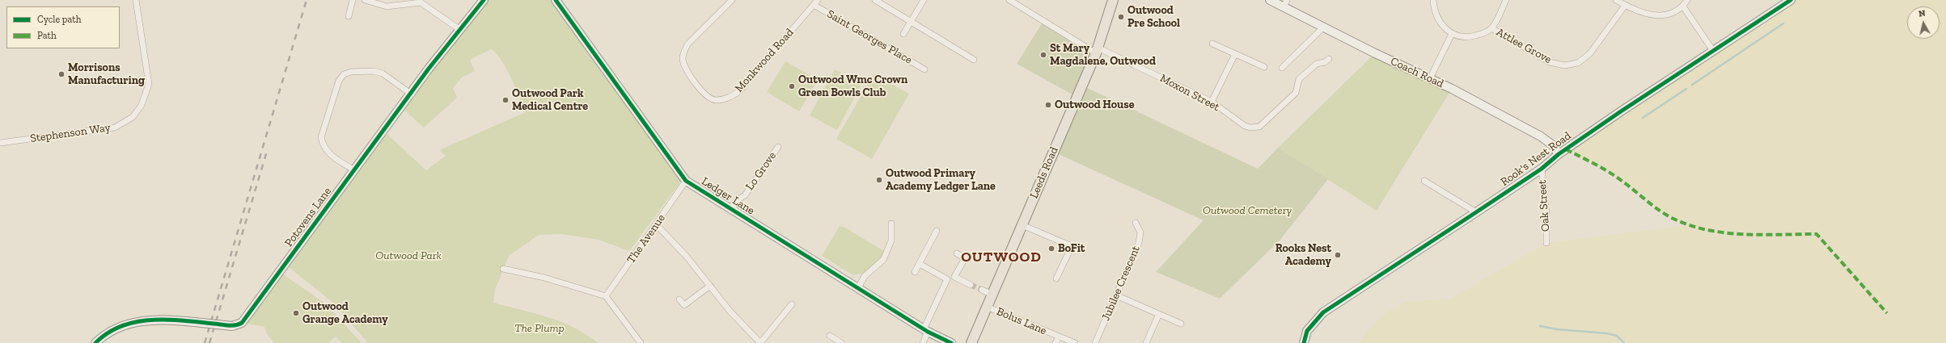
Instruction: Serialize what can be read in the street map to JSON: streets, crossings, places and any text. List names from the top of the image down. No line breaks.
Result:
{"streets":{"main road":["Leeds Road"],"street":["Saint Georges Place","Attlee Grove","Monkwood Road","Coach Road","Moxon Street","Stephenson Way","Rook's Nest Road","Lo Grove","Ledger Lane","Oak Street","Potovens Lane","The Avenue","Jubilee Crescent","Bolus Lane"]},"crossings":[["Saint Georges Place","Monkwood Road"],["Coach Road","Rook's Nest Road"],["Moxon Street","Leeds Road"],["Rook's Nest Road","Oak Street"],["Lo Grove","Ledger Lane"],["Leeds Road","Bolus Lane"],["Ledger Lane","The Avenue"]],"districts":["OUTWOOD"],"parks":["Outwood Cemetery","Outwood Park","The Plump"],"places":["Outwood Pre School","St Mary Magdalene, Outwood","Morrisons Manufacturing","Outwood Wmc Crown Green Bowls Club","Outwood Park Medical Centre","Outwood House","Outwood Primary Academy Ledger Lane","BoFit","Rooks Nest Academy","Outwood Grange Academy"],"legend":["Cycle path","Path"],"north":"top"}
